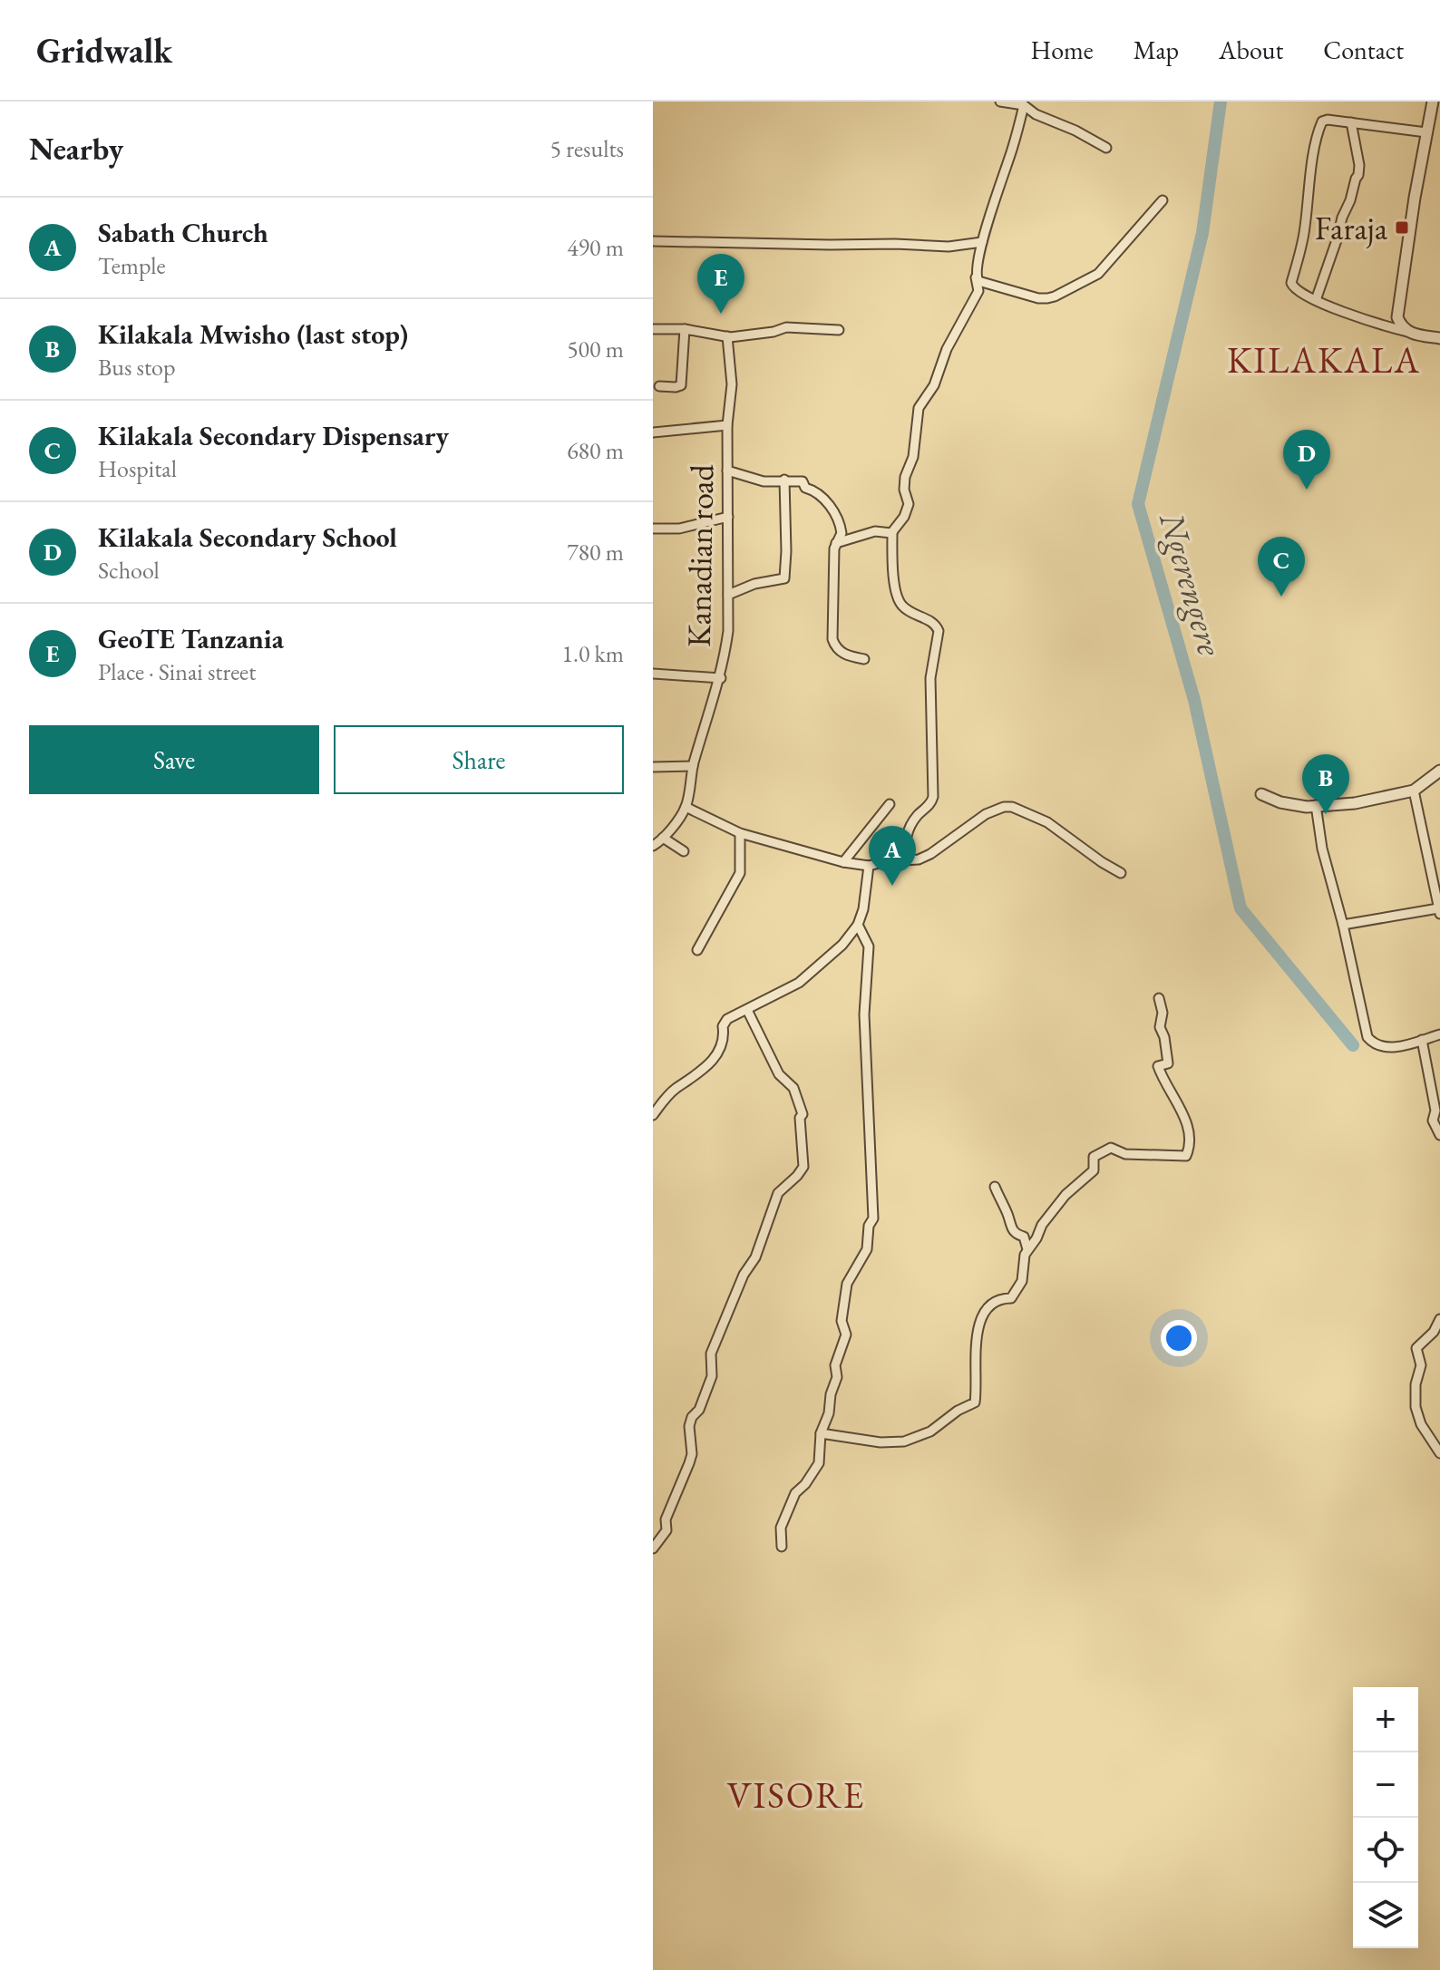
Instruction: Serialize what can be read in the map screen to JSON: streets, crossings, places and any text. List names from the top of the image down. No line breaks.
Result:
{"streets":{"street":["Kanadian road"]},"districts":["KILAKALA","VISORE"],"water":["Ngerengere"],"places":{"transit":["Faraja"]},"page":{"header":"Gridwalk","nav":["Home","Map","About","Contact"],"heading":["Nearby","5 results"],"list":[{"mark":"A","name":"Sabath Church","note":"Temple","value":"490 m"},{"mark":"B","name":"Kilakala Mwisho (last stop)","note":"Bus stop","value":"500 m"},{"mark":"C","name":"Kilakala Secondary Dispensary","note":"Hospital","value":"680 m"},{"mark":"D","name":"Kilakala Secondary School","note":"School","value":"780 m"},{"mark":"E","name":"GeoTE Tanzania","note":"Place · Sinai street","value":"1.0 km"}],"pins":["E","D","C","B","A"],"buttons":["Save","Share"],"map_buttons":["+","−"]}}
